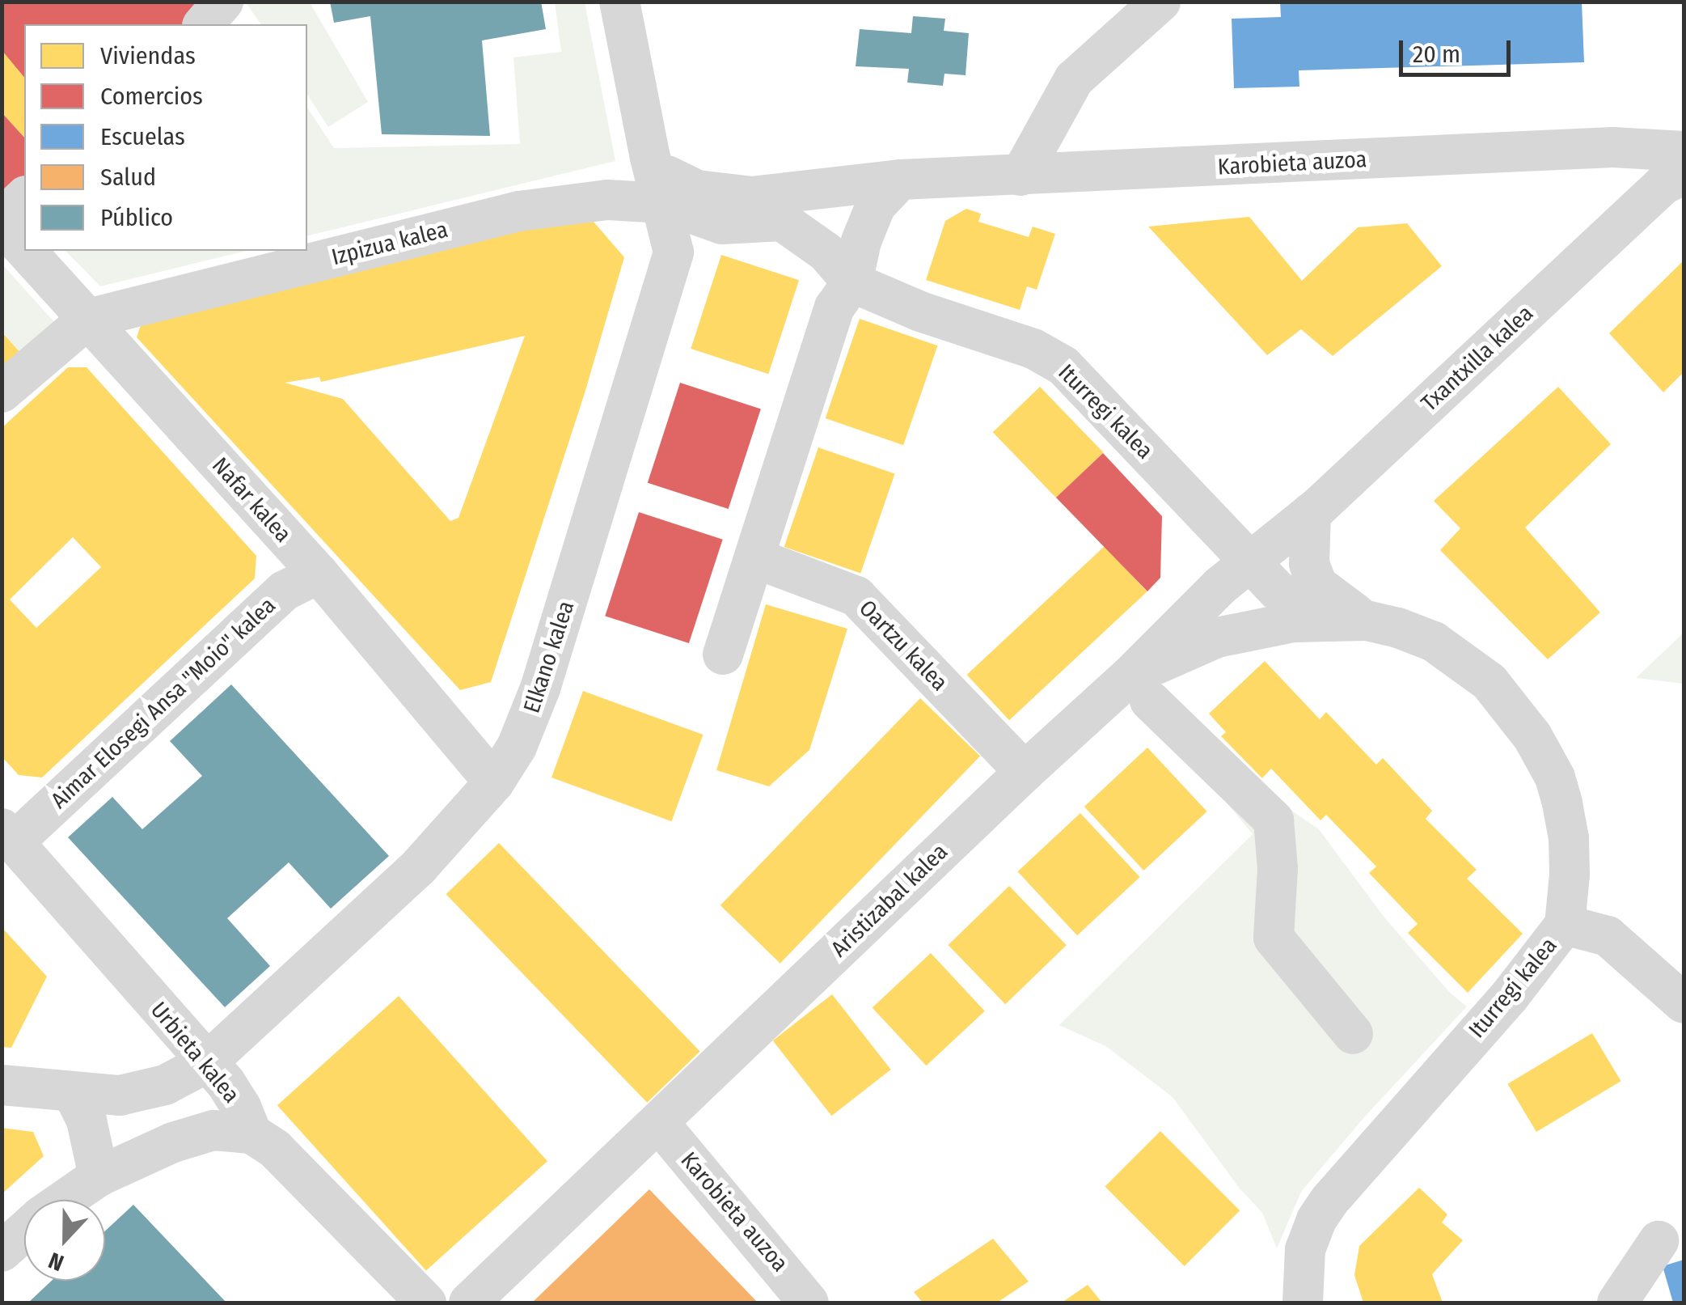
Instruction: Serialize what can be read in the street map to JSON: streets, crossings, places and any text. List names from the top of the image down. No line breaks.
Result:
{"streets":{"street":["Karobieta auzoa","Izpizua kalea","Txantxilla kalea","Iturregi kalea","Nafar kalea","Oartzu kalea","Elkano kalea","Aimar Elosegi Ansa \"Moio\" kalea","Aristizabal kalea","Urbieta kalea"]},"crossings":[["Karobieta auzoa","Aristizabal kalea"],["Izpizua kalea","Iturregi kalea"],["Izpizua kalea","Nafar kalea"],["Izpizua kalea","Elkano kalea"],["Txantxilla kalea","Iturregi kalea"],["Txantxilla kalea","Aristizabal kalea"],["Iturregi kalea","Aristizabal kalea"],["Nafar kalea","Elkano kalea"],["Nafar kalea","Aimar Elosegi Ansa \"Moio\" kalea"],["Oartzu kalea","Aristizabal kalea"],["Elkano kalea","Urbieta kalea"],["Aimar Elosegi Ansa \"Moio\" kalea","Urbieta kalea"]],"legend":["Viviendas","Comercios","Escuelas","Salud","Público"],"scale_bar":"20 m","north":"bottom"}
